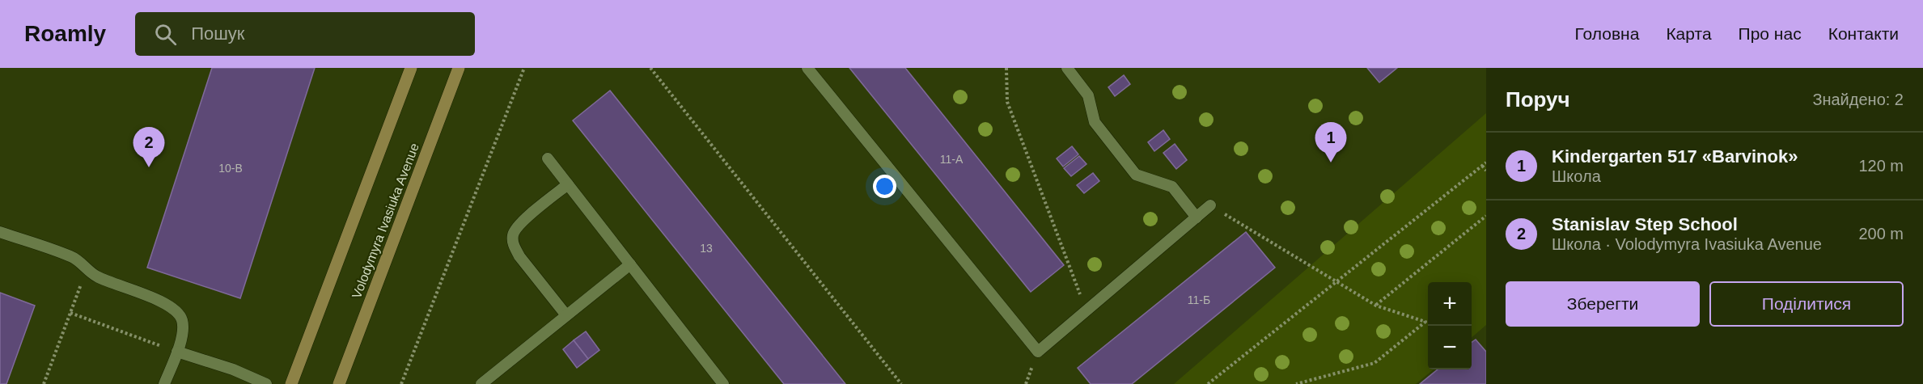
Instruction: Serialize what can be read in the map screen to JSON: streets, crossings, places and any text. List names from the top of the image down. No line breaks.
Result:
{"streets":{"main road":["Volodymyra Ivasiuka Avenue"]},"house_numbers":["11-А","10-В","13","11-Б"],"page":{"header":"Roamly","search":"Пошук","nav":["Головна","Карта","Про нас","Контакти"],"heading":["Поруч","Знайдено: 2"],"pins":["1","2"],"list":[{"mark":"1","name":"Kindergarten 517 «Barvinok»","note":"Школа","value":"120 m"},{"mark":"2","name":"Stanislav Step School","note":"Школа · Volodymyra Ivasiuka Avenue","value":"200 m"}],"buttons":["Зберегти","Поділитися"],"map_buttons":["+","−"]}}
